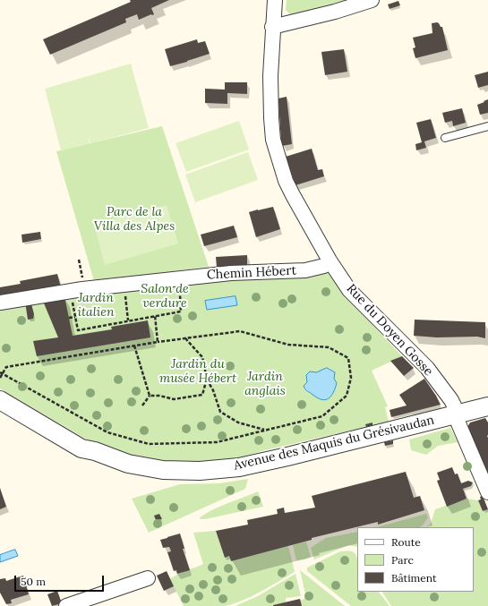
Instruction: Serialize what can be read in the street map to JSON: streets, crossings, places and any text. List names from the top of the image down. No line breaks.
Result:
{"streets":{"street":["Chemin Hébert","Rue du Doyen Gosse","Avenue des Maquis du Grésivaudan"]},"crossings":[["Chemin Hébert","Rue du Doyen Gosse"],["Rue du Doyen Gosse","Avenue des Maquis du Grésivaudan"]],"parks":["Parc de la Villa des Alpes","Salon de verdure","Jardin italien","Jardin du musée Hébert","Jardin anglais"],"legend":["Route","Parc","Bâtiment"],"scale_bar":"50 m"}
